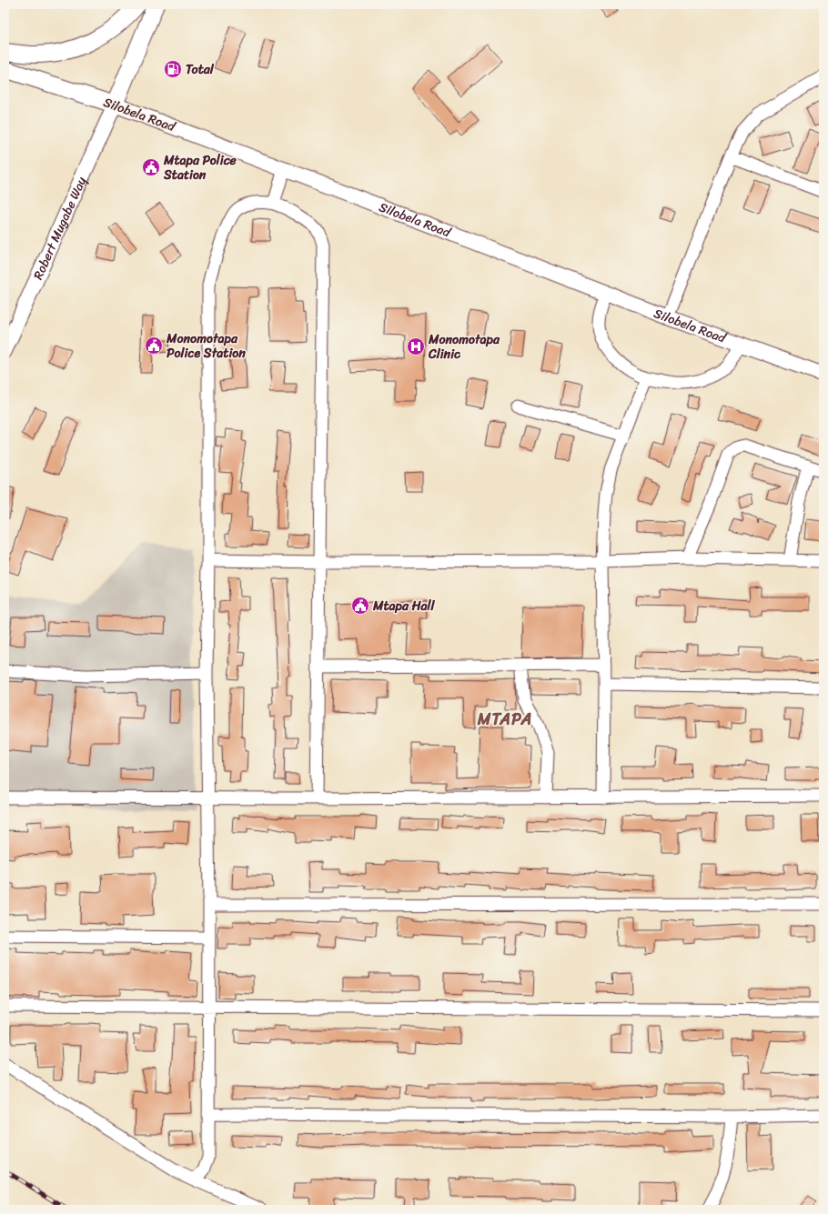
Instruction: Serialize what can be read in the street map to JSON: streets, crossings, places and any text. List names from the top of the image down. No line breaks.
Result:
{"streets":{"main road":["Silobela Road"],"street":["Robert Mugabe Way"]},"crossings":[["Silobela Road","Robert Mugabe Way"]],"districts":["MTAPA"],"places":{"fuel station":["Total"],"public building":["Mtapa Police Station","Monomotapa Police Station","Mtapa Hall"],"hospital":["Monomotapa Clinic"]}}
